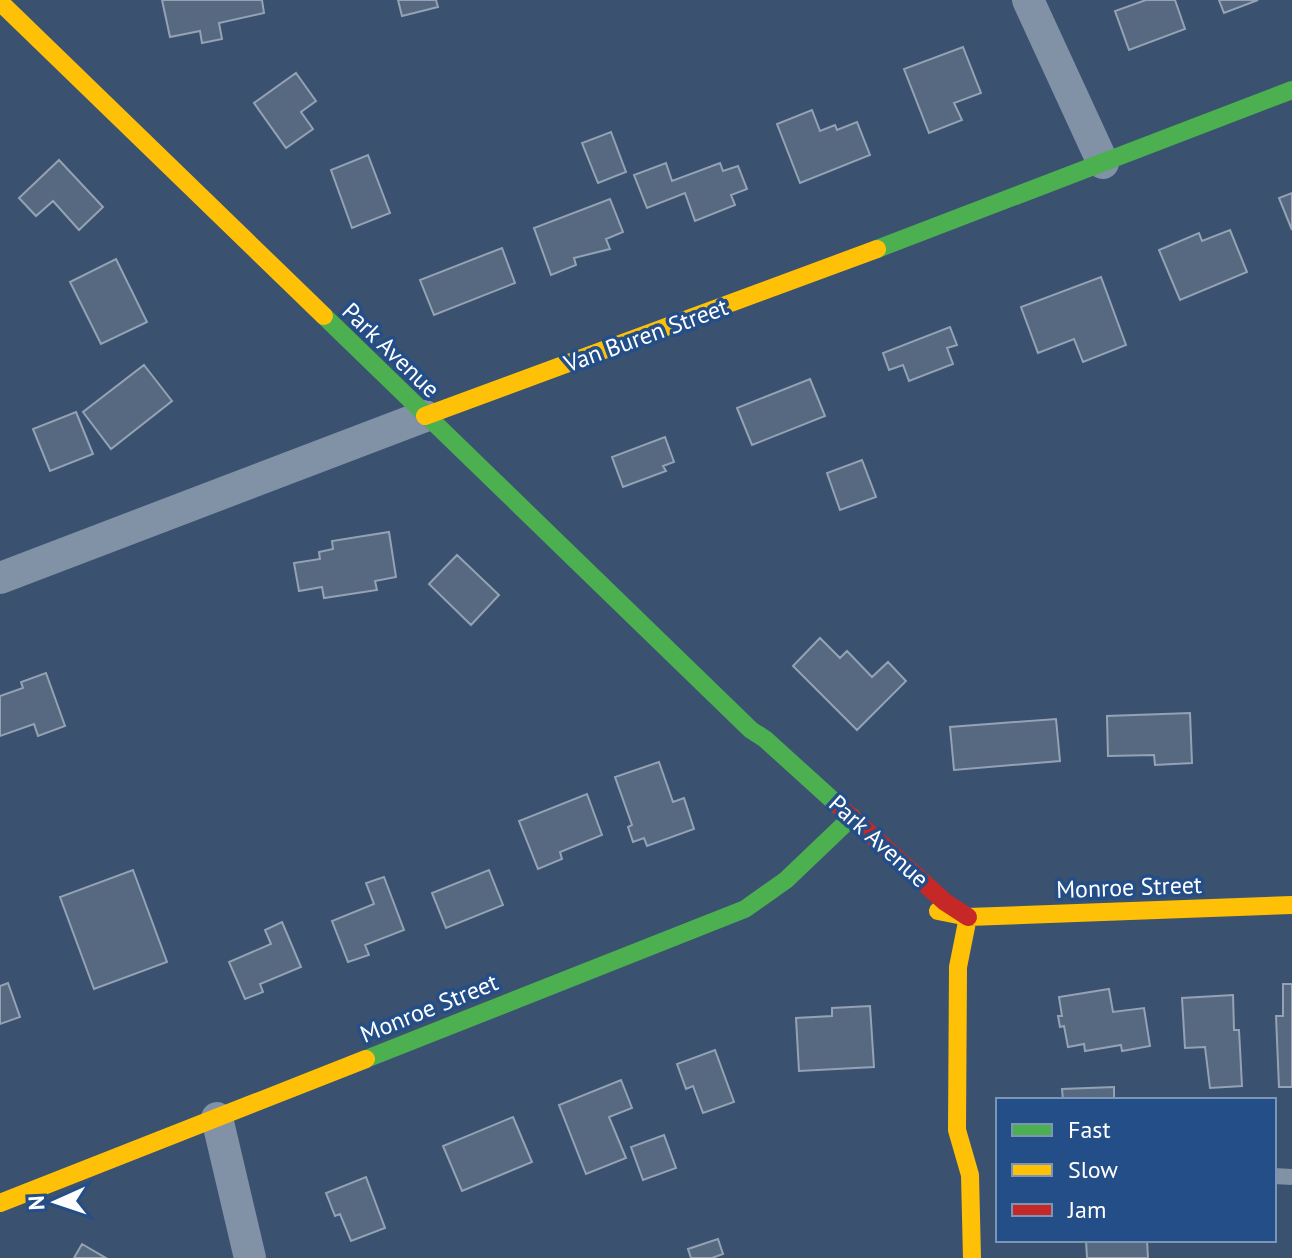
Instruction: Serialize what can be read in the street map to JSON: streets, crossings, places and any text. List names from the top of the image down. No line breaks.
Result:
{"streets":{"street":["Van Buren Street","Park Avenue","Monroe Street"]},"crossings":[["Van Buren Street","Park Avenue"],["Park Avenue","Monroe Street"]],"legend":["Fast","Slow","Jam"],"north":"left"}
